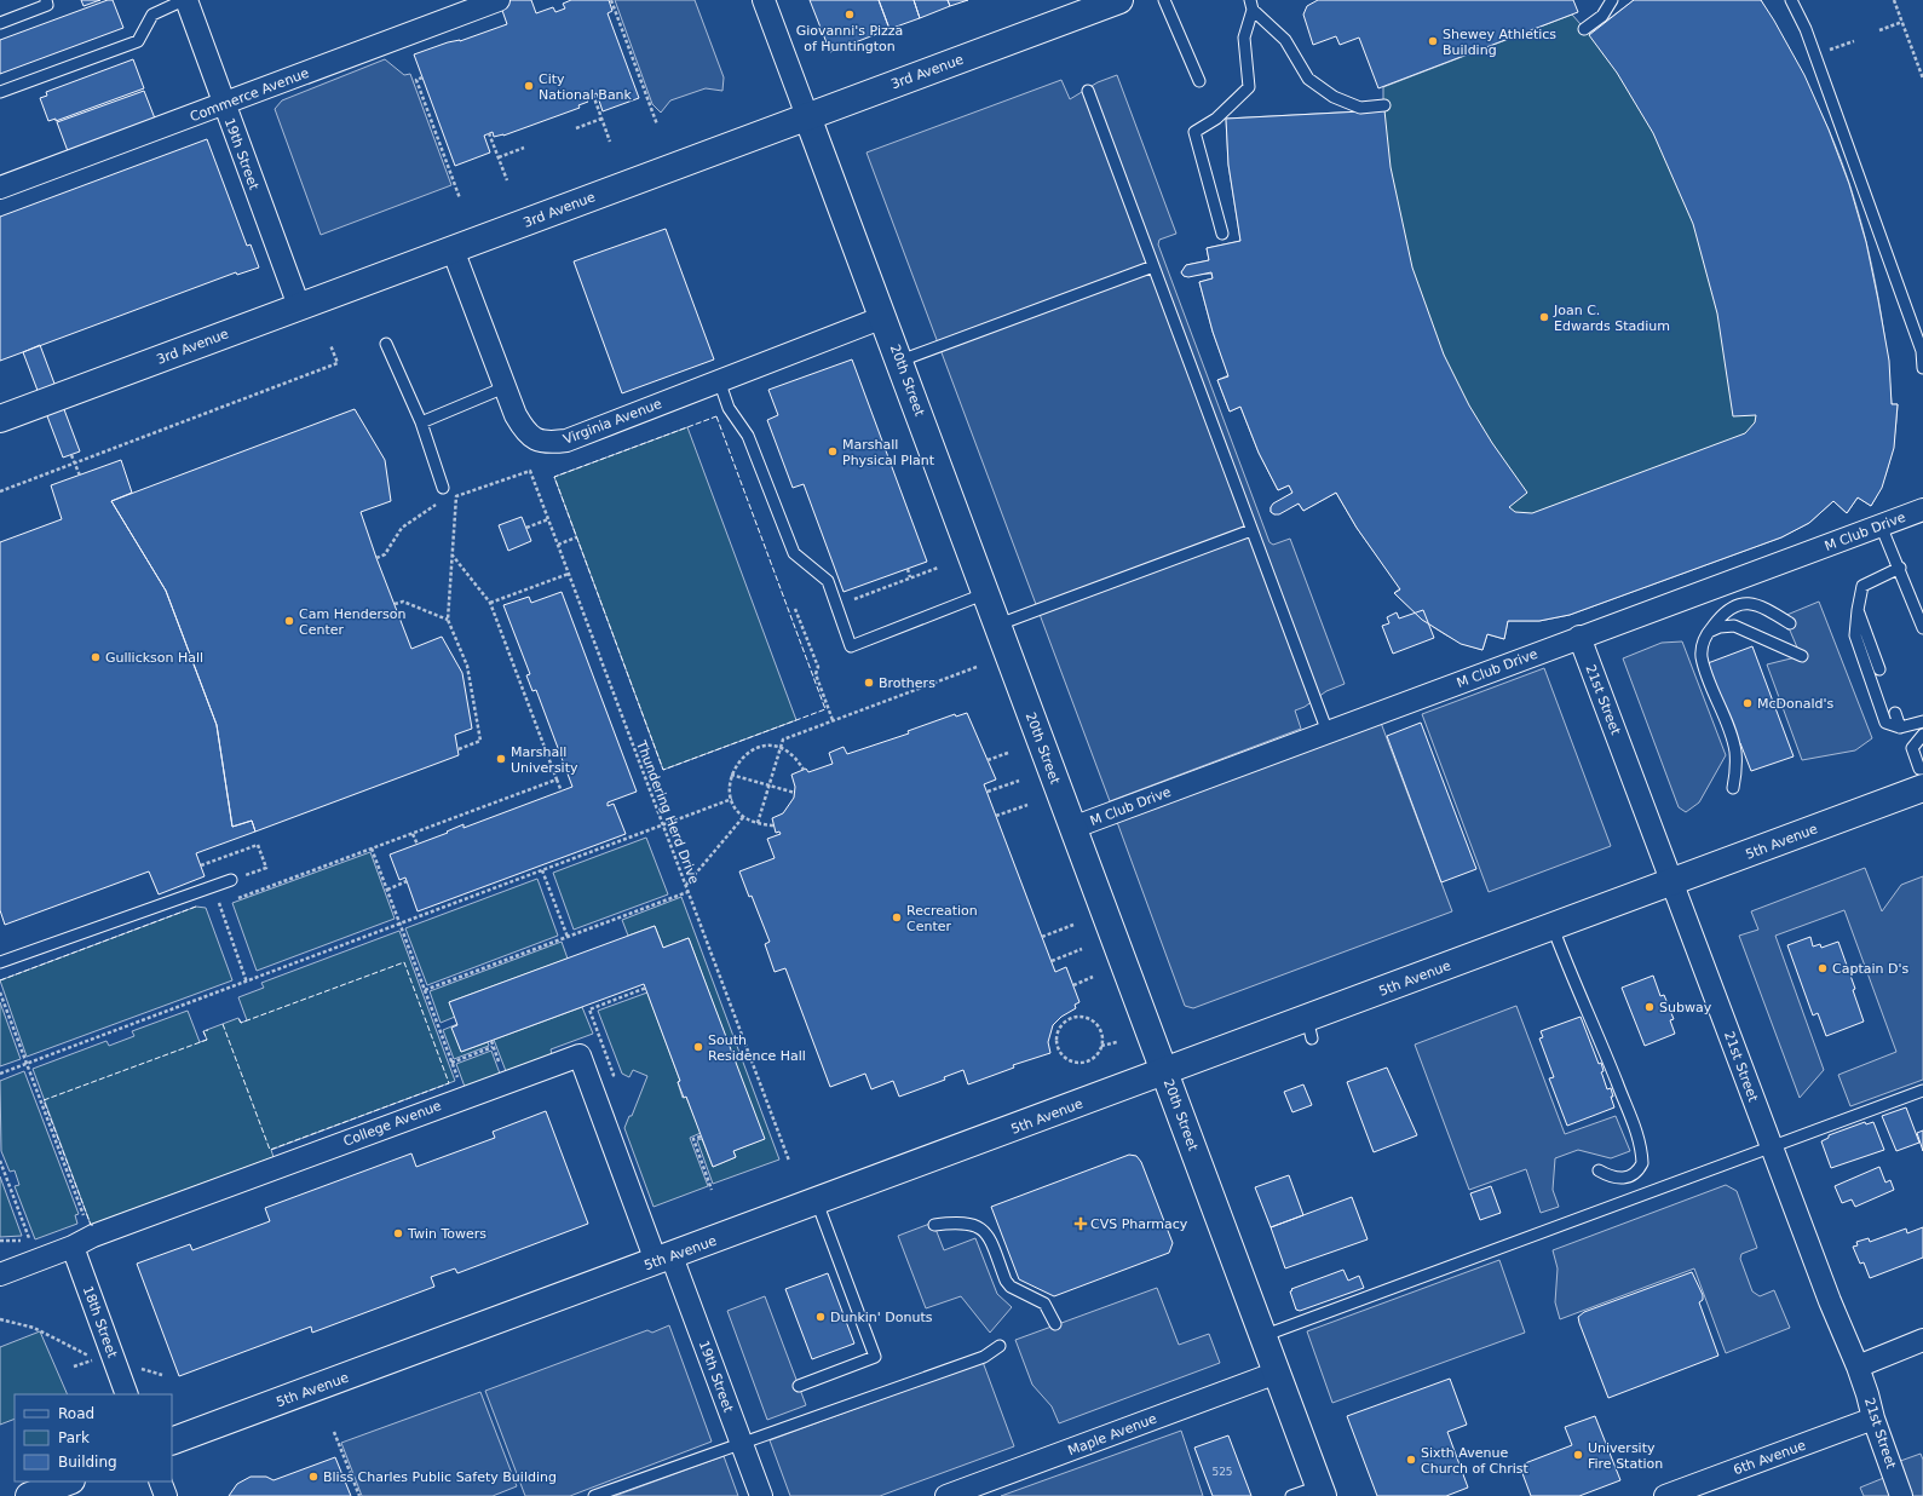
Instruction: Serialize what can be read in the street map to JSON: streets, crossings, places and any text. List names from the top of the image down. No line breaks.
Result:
{"streets":{"main road":["3rd Avenue","20th Street","5th Avenue"],"street":["Commerce Avenue","19th Street","Virginia Avenue","M Club Drive","21st Street","College Avenue","18th Street","Maple Avenue","6th Avenue"],"path":["Thundering Herd Drive"]},"crossings":[["3rd Avenue","19th Street"],["3rd Avenue","20th Street"],["3rd Avenue","Virginia Avenue"],["Commerce Avenue","19th Street"],["19th Street","5th Avenue"],["19th Street","College Avenue"],["20th Street","Virginia Avenue"],["20th Street","M Club Drive"],["20th Street","5th Avenue"],["20th Street","Maple Avenue"],["M Club Drive","21st Street"],["21st Street","5th Avenue"],["21st Street","6th Avenue"],["5th Avenue","College Avenue"],["College Avenue","18th Street"]],"places":{"other":["Giovanni's Pizza of Huntington","Shewey Athletics Building","City National Bank","Joan C. Edwards Stadium","Marshall Physical Plant","Cam Henderson Center","Gullickson Hall","Brothers","McDonald's","Marshall University","Recreation Center","Captain D's","Subway","South Residence Hall","Twin Towers","Dunkin' Donuts","University Fire Station","Sixth Avenue Church of Christ","Bliss Charles Public Safety Building"],"health":["CVS Pharmacy"]},"house_numbers":["525"],"legend":["Road","Park","Building"]}
